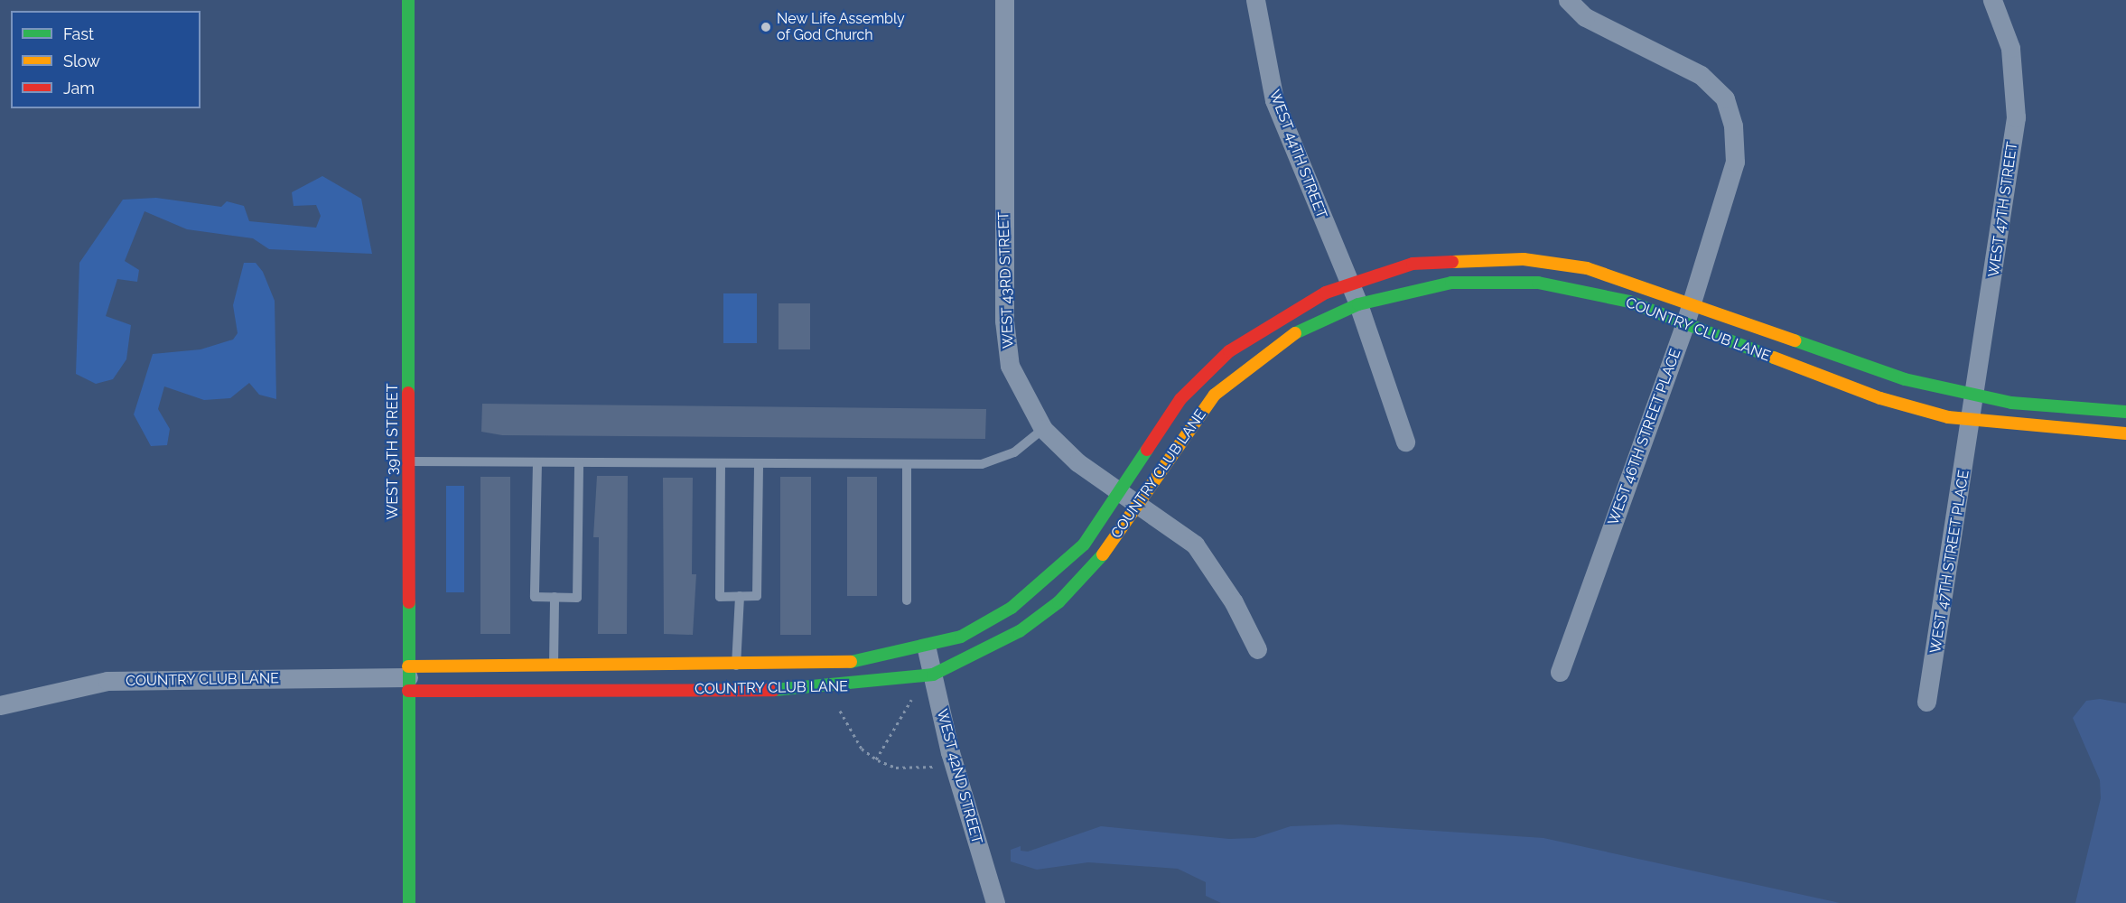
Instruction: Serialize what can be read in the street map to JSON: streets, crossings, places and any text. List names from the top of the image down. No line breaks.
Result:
{"streets":{"street":["WEST 44TH STREET","WEST 47TH STREET","WEST 43RD STREET","COUNTRY CLUB LANE","WEST 46TH STREET PLACE","WEST 39TH STREET","WEST 47TH STREET PLACE","WEST 42ND STREET"]},"crossings":[["WEST 44TH STREET","COUNTRY CLUB LANE"],["WEST 47TH STREET","COUNTRY CLUB LANE"],["WEST 47TH STREET","WEST 47TH STREET PLACE"],["WEST 43RD STREET","COUNTRY CLUB LANE"],["COUNTRY CLUB LANE","WEST 46TH STREET PLACE"],["COUNTRY CLUB LANE","WEST 39TH STREET"],["COUNTRY CLUB LANE","WEST 47TH STREET PLACE"],["COUNTRY CLUB LANE","WEST 42ND STREET"]],"places":["New Life Assembly of God Church"],"legend":["Fast","Slow","Jam"]}
